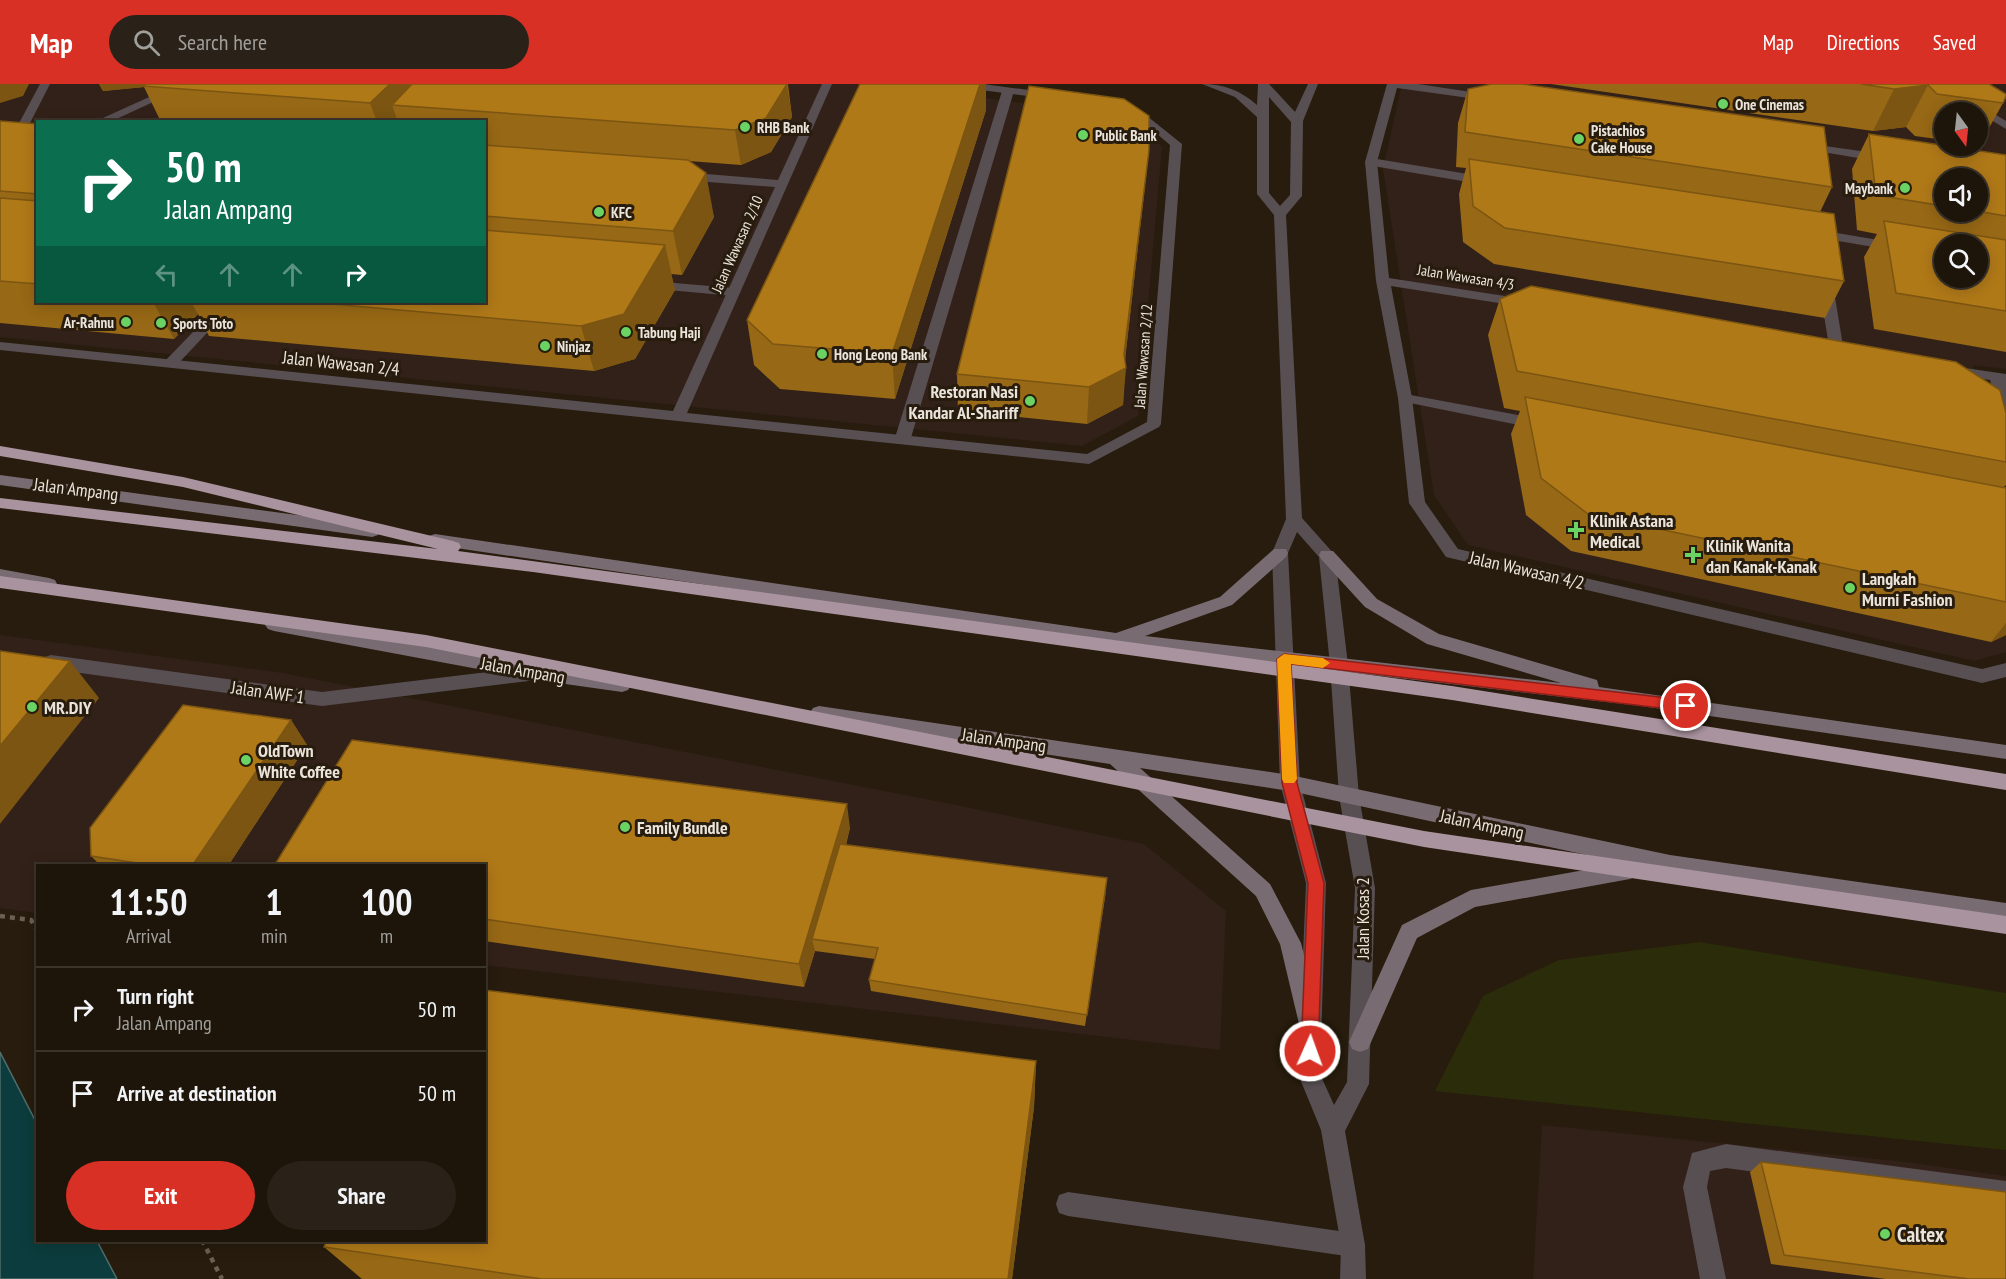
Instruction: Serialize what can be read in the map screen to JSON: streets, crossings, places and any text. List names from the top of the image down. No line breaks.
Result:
{"streets":{"main road":["Jalan Ampang"],"street":["Jalan Wawasan 2/10","Jalan Wawasan 4/3","Jalan Wawasan 2/12","Jalan Wawasan 2/4","Jalan Wawasan 4/2","Jalan AWF 1","Jalan Kosas 2"]},"crossings":[["Jalan Wawasan 2/10","Jalan Wawasan 2/12"],["Jalan Wawasan 2/10","Jalan Wawasan 2/4"],["Jalan Wawasan 4/3","Jalan Wawasan 4/2"],["Jalan Wawasan 2/12","Jalan Wawasan 2/4"],["Jalan Ampang","Jalan AWF 1"],["Jalan Ampang","Jalan Kosas 2"]],"places":{"other":["One Cinemas","RHB Bank","Public Bank","Pistachios Cake House","Maybank","KFC","Ar-Rahnu","Sports Toto","Tabung Haji","Ninjaz","Hong Leong Bank","Restoran Nasi Kandar Al-Shariff","Langkah Murni Fashion","MR.DIY","OldTown White Coffee","Family Bundle","Caltex"],"health":["Klinik Astana Medical","Klinik Wanita dan Kanak-Kanak"]},"north":"bottom","page":{"header":"Map","search":"Search here","nav":["Map","Directions","Saved"],"turn":["50 m","Jalan Ampang"],"eta":["11:50","Arrival","1","min","100","m"],"list":[{"name":"Turn right","note":"Jalan Ampang","value":"50 m"},{"name":"Arrive at destination","value":"50 m"}],"buttons":["Exit","Share"]}}
